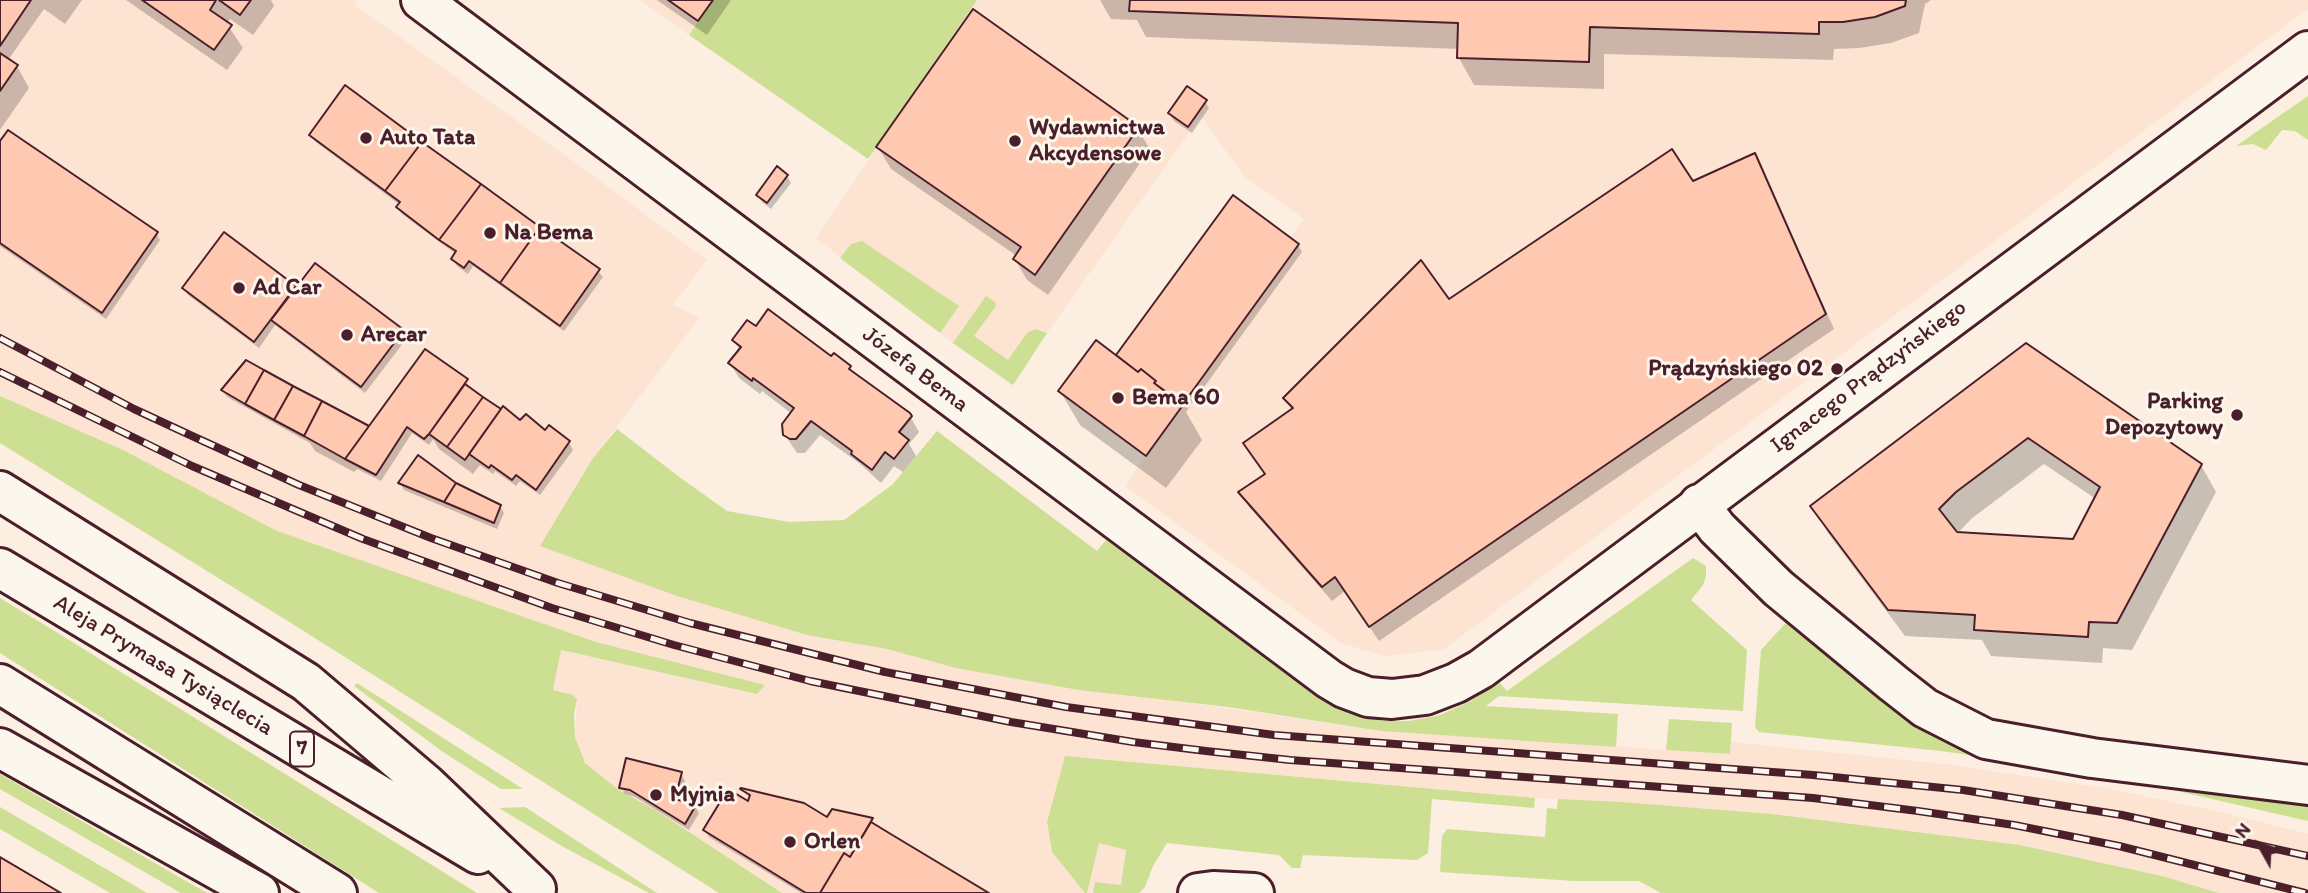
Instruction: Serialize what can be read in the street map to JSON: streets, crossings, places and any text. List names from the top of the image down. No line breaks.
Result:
{"streets":{"street":["Józefa Bema","Ignacego Prądzyńskiego","Aleja Prymasa Tysiąclecia","7"]},"crossings":[["Józefa Bema","Ignacego Prądzyńskiego"]],"places":["Auto Tata","Wydawnictwa Akcydensowe","Na Bema","Ad Car","Arecar","Prądzyńskiego 02","Bema 60","Parking Depozytowy","Myjnia","Orlen"],"north":"top left"}
